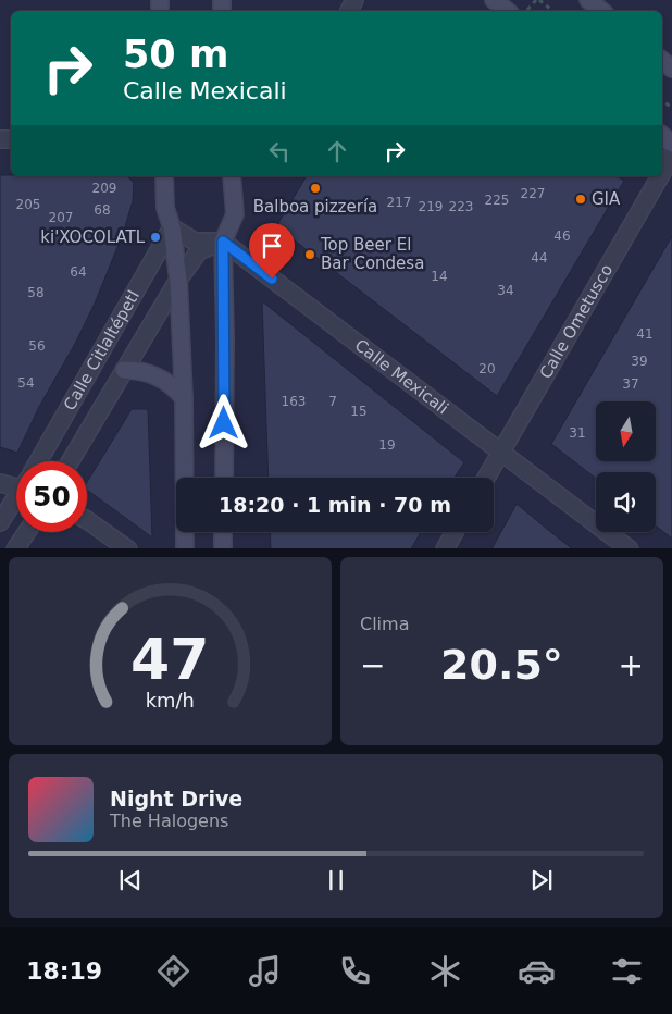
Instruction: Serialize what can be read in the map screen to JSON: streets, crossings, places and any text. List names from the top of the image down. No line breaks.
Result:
{"streets":{"street":["Calle Ometusco","Calle Citlaltépetl","Calle Mexicali"]},"crossings":[["Calle Ometusco","Calle Mexicali"]],"places":["Balboa pizzería","GIA","ki'XOCOLATL","Top Beer El Bar Condesa"],"house_numbers":["209","227","225","217","205","219","223","68","207","46","44","64","14","34","58","41","56","39","20","54","37","163","7","15","31","19"],"north":"bottom","page":{"turn":["50 m","Calle Mexicali"],"limit":"50","trip":"18:20 · 1 min · 70 m","tile":"Clima","heat":["−","20.5°","+"],"song":["Night Drive","The Halogens"],"tabs":"18:19","gauge":["47","km/h"]}}
